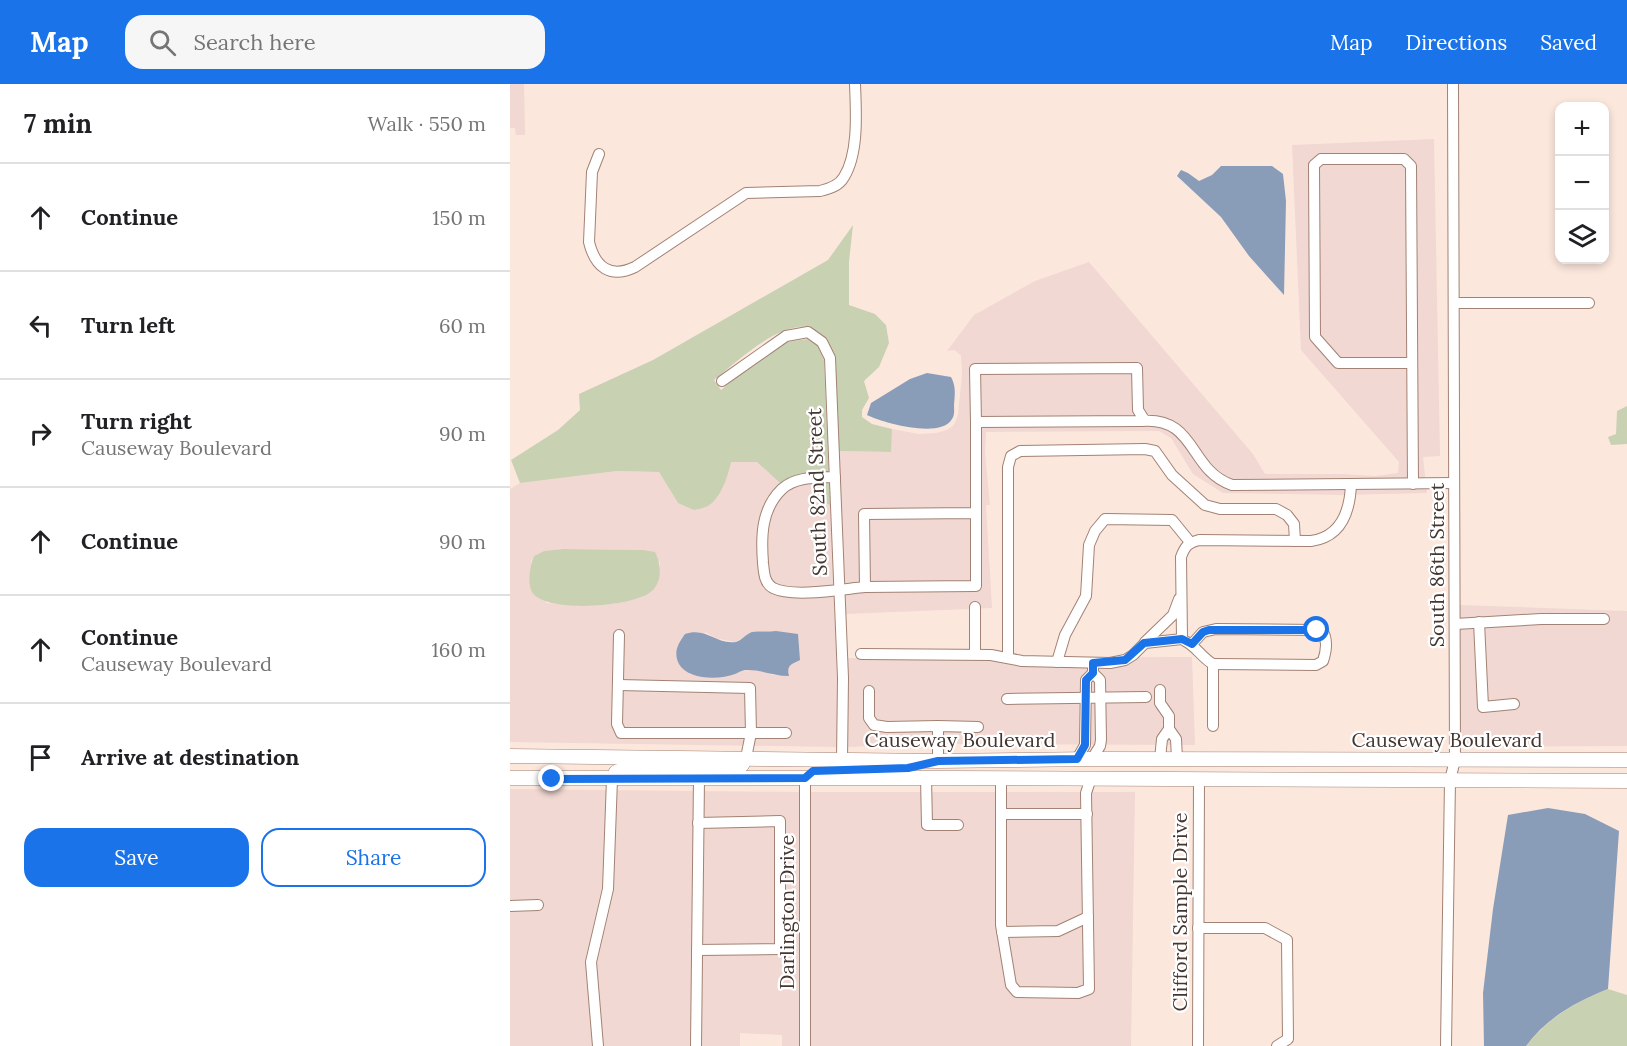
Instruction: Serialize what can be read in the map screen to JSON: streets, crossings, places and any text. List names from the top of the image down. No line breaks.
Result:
{"streets":{"main road":["Causeway Boulevard"],"street":["South 82nd Street","South 86th Street","Darlington Drive","Clifford Sample Drive"]},"crossings":[["South 82nd Street","Causeway Boulevard"],["South 86th Street","Causeway Boulevard"],["Causeway Boulevard","Darlington Drive"],["Causeway Boulevard","Clifford Sample Drive"]],"page":{"header":"Map","search":"Search here","nav":["Map","Directions","Saved"],"heading":["7 min","Walk · 550 m"],"map_buttons":["+","−"],"list":[["Continue","150 m"],["Turn left","60 m"],["Turn right","Causeway Boulevard","90 m"],["Continue","90 m"],["Continue","Causeway Boulevard","160 m"],"Arrive at destination"],"buttons":["Save","Share"]}}
